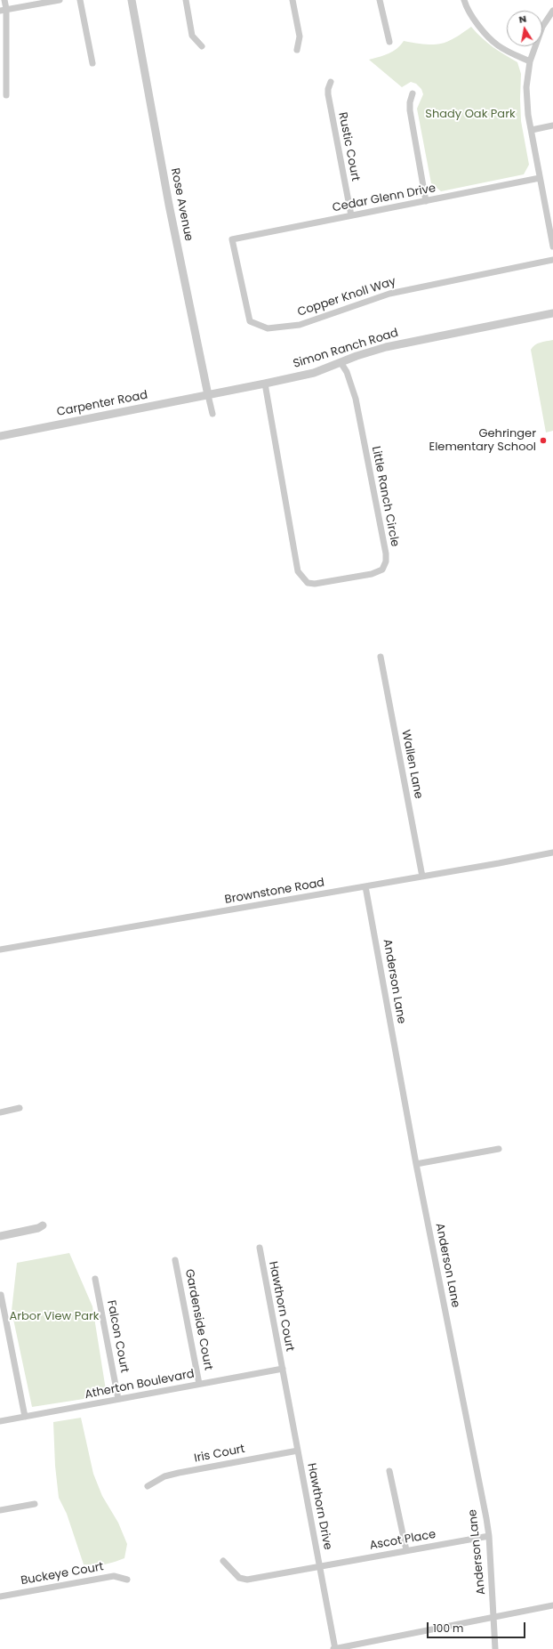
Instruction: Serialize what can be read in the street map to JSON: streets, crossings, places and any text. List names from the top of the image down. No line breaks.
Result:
{"streets":{"street":["Rustic Court","Cedar Glenn Drive","Rose Avenue","Copper Knoll Way","Simon Ranch Road","Carpenter Road","Little Ranch Circle","Wallen Lane","Brownstone Road","Anderson Lane","Hawthorn Court","Gardenside Court","Falcon Court","Atherton Boulevard","Iris Court","Hawthorn Drive","Ascot Place","Buckeye Court"]},"crossings":[["Rustic Court","Cedar Glenn Drive"],["Cedar Glenn Drive","Copper Knoll Way"],["Rose Avenue","Simon Ranch Road"],["Rose Avenue","Carpenter Road"],["Simon Ranch Road","Carpenter Road"],["Simon Ranch Road","Little Ranch Circle"],["Wallen Lane","Brownstone Road"],["Brownstone Road","Anderson Lane"],["Anderson Lane","Ascot Place"],["Hawthorn Court","Atherton Boulevard"],["Hawthorn Court","Hawthorn Drive"],["Gardenside Court","Atherton Boulevard"],["Falcon Court","Atherton Boulevard"],["Atherton Boulevard","Hawthorn Drive"],["Iris Court","Hawthorn Drive"],["Hawthorn Drive","Ascot Place"]],"parks":["Shady Oak Park","Arbor View Park"],"places":["Gehringer Elementary School"],"scale_bar":"100 m","north":"top"}
